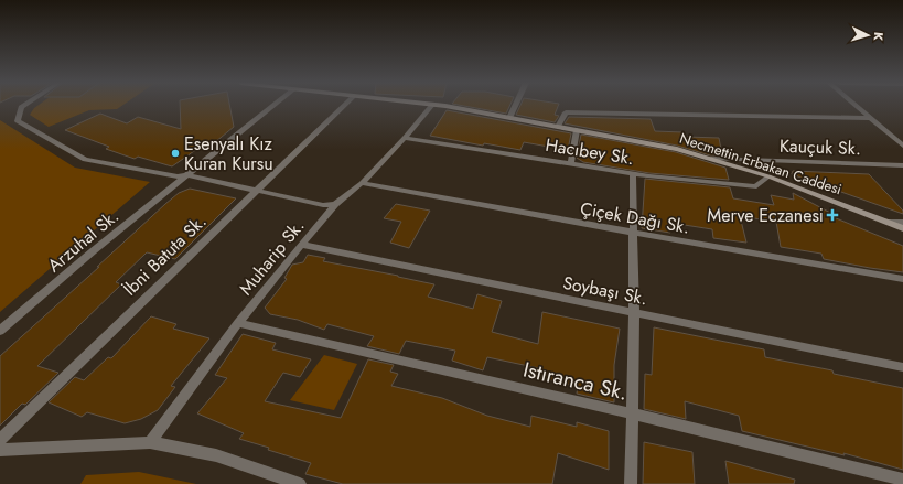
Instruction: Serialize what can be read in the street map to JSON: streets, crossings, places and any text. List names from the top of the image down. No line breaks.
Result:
{"streets":{"main road":["Necmettin Erbakan Caddesi"],"street":["Kauçuk Sk.","Hacıbey Sk.","Çiçek Dağı Sk.","Arzuhal Sk.","İbni Batuta Sk.","Muharip Sk.","Soybaşı Sk.","Istıranca Sk."]},"crossings":[["Kauçuk Sk.","Necmettin Erbakan Caddesi"],["Hacıbey Sk.","Necmettin Erbakan Caddesi"],["Hacıbey Sk.","Muharip Sk."],["Çiçek Dağı Sk.","Muharip Sk."],["Muharip Sk.","Soybaşı Sk."],["Muharip Sk.","Istıranca Sk."]],"places":{"other":["Esenyalı Kız Kuran Kursu"],"health":["Merve Eczanesi"]},"north":"right"}
